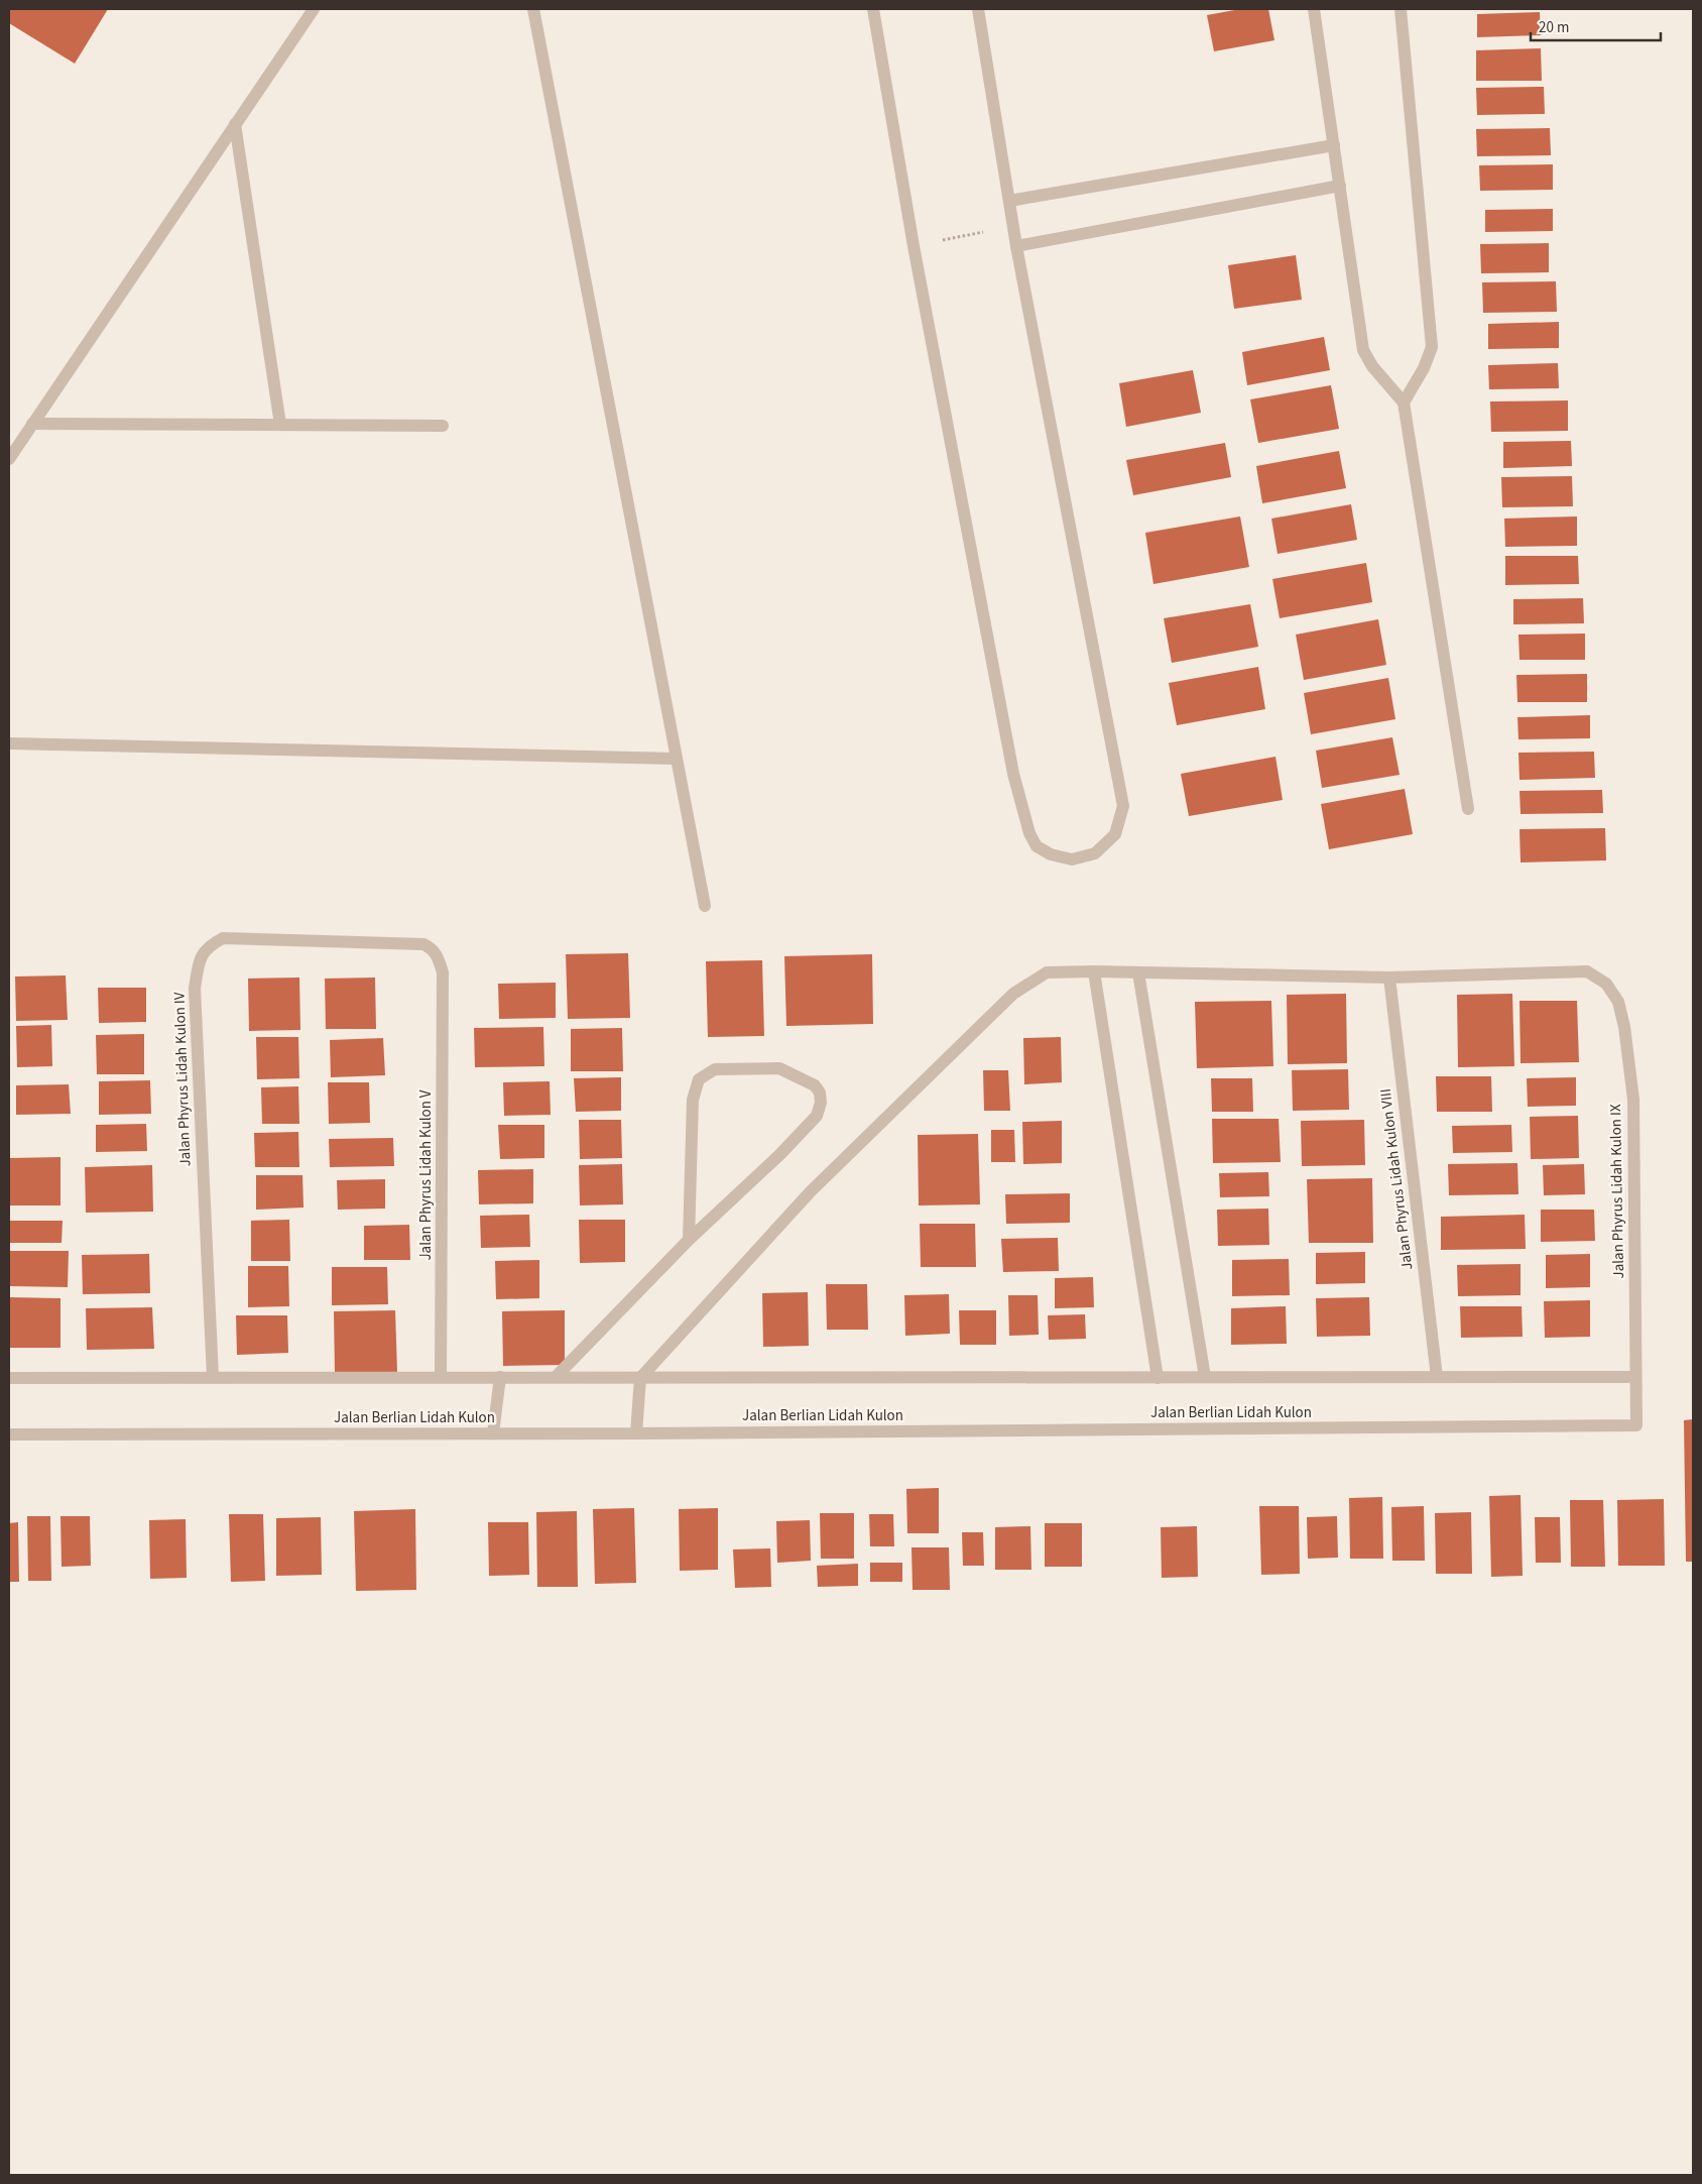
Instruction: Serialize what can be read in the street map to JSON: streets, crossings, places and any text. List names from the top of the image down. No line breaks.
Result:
{"streets":{"street":["Jalan Phyrus Lidah Kulon IV","Jalan Phyrus Lidah Kulon V","Jalan Phyrus Lidah Kulon VIII","Jalan Phyrus Lidah Kulon IX","Jalan Berlian Lidah Kulon"]},"crossings":[["Jalan Phyrus Lidah Kulon IV","Jalan Phyrus Lidah Kulon V"],["Jalan Phyrus Lidah Kulon VIII","Jalan Phyrus Lidah Kulon IX"],["Jalan Phyrus Lidah Kulon IX","Jalan Berlian Lidah Kulon"]],"scale_bar":"20 m"}
